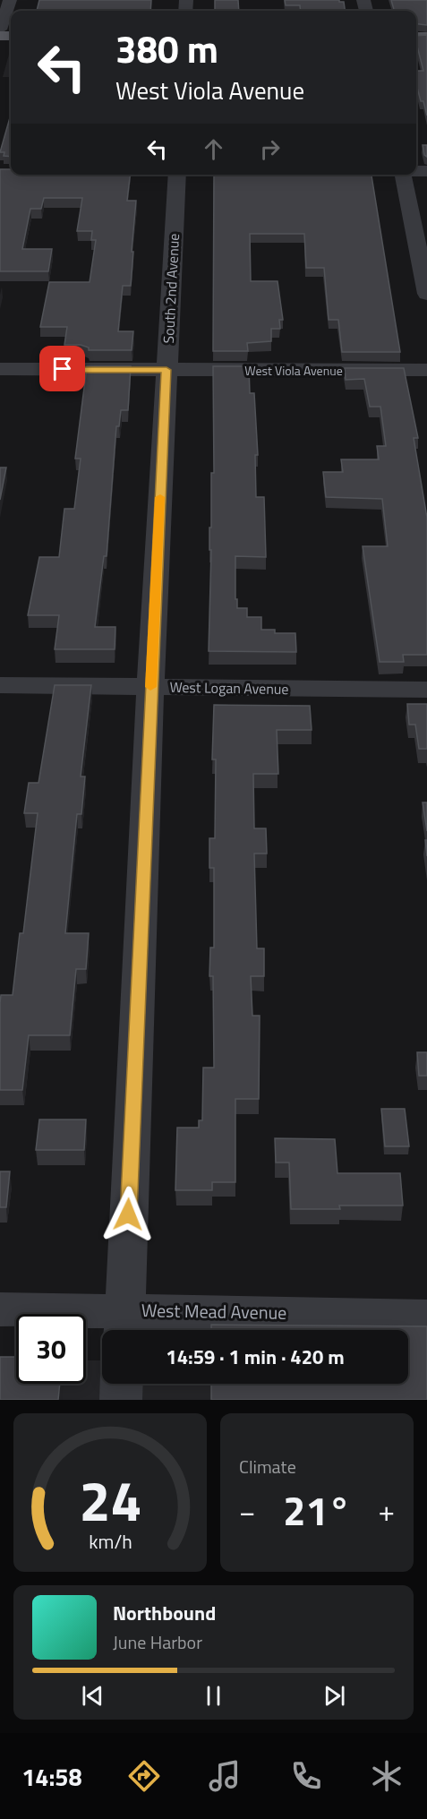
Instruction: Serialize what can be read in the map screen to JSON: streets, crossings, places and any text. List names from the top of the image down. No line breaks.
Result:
{"streets":{"street":["South 2nd Avenue","West Viola Avenue","West Logan Avenue","West Mead Avenue"]},"crossings":[["South 2nd Avenue","West Viola Avenue"],["South 2nd Avenue","West Logan Avenue"],["South 2nd Avenue","West Mead Avenue"]],"page":{"turn":["380 m","West Viola Avenue"],"limit":"30","trip":"14:59 · 1 min · 420 m","tile":"Climate","heat":["−","21°","+"],"song":["Northbound","June Harbor"],"tabs":"14:58","gauge":["24","km/h"]}}
